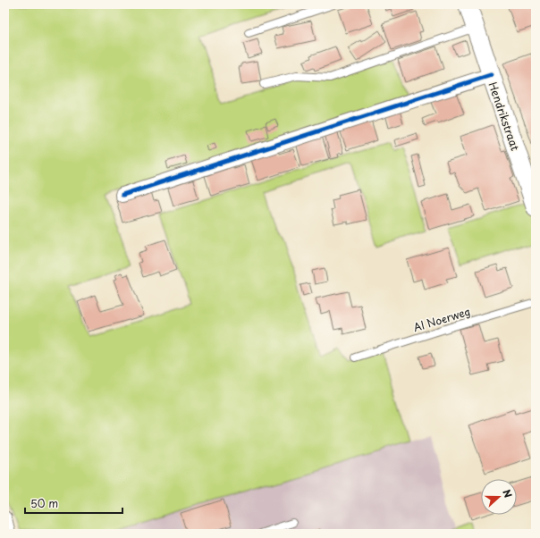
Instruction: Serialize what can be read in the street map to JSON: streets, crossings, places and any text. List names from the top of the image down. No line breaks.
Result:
{"streets":{"street":["Hendrikstraat"],"lane":["Al Noerweg"]},"scale_bar":"50 m","north":"right"}
